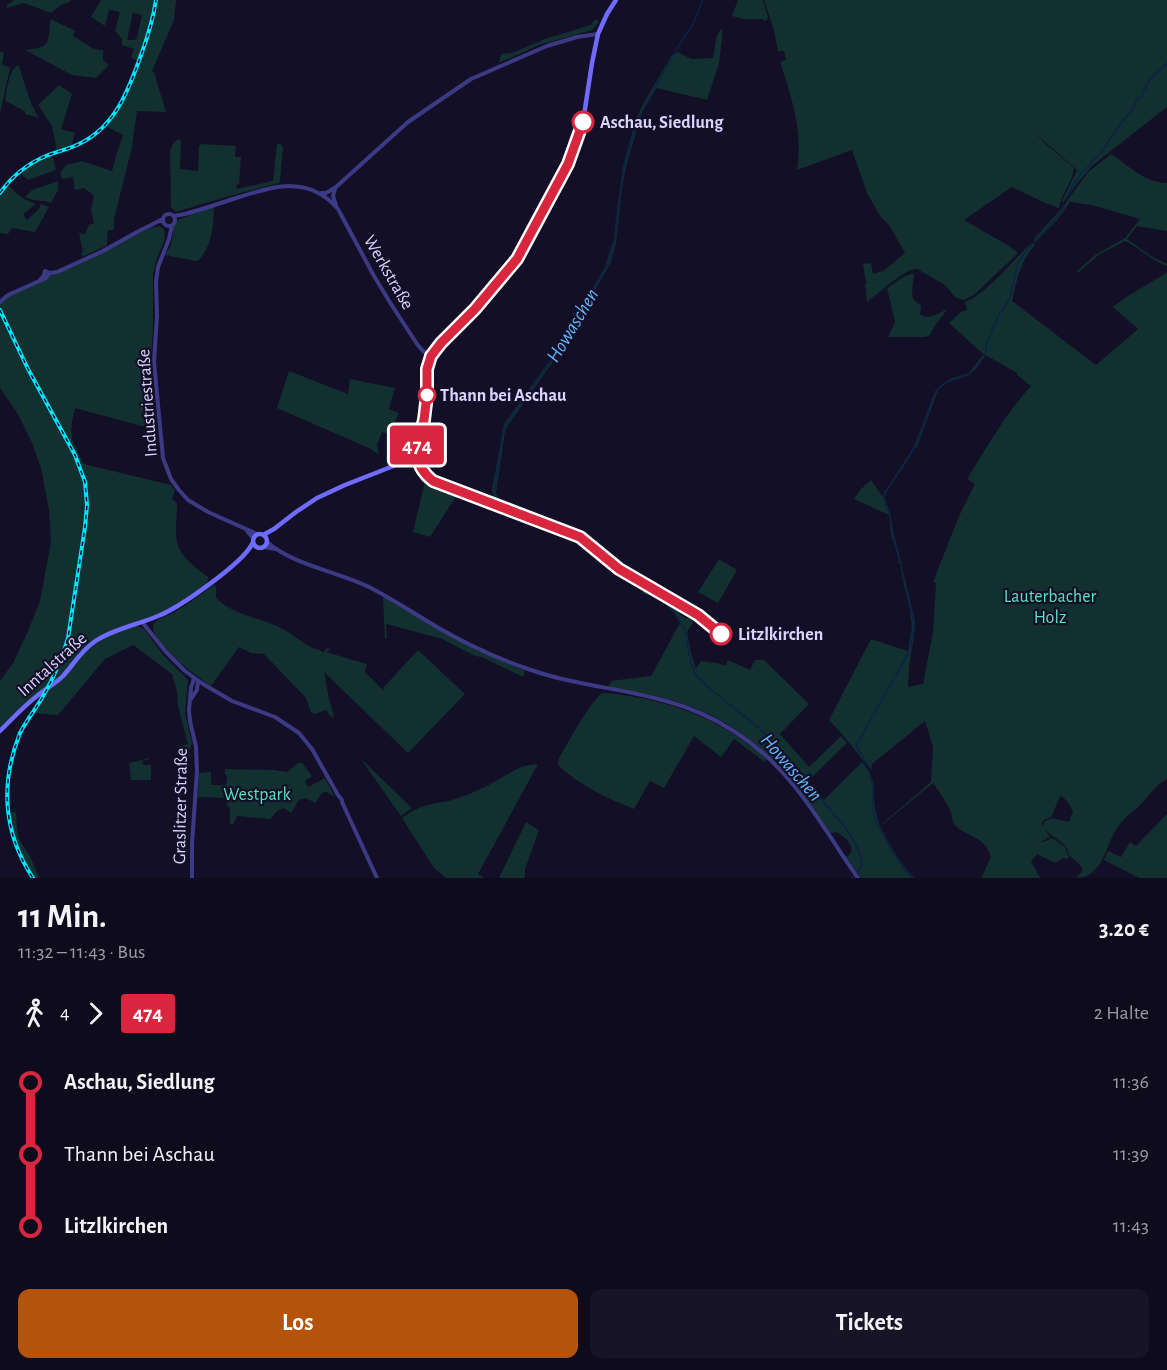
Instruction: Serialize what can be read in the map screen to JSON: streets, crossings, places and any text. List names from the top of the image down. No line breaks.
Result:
{"streets":{"main road":["Inntalstraße"],"street":["Werkstraße","Industriestraße","Graslitzer Straße"]},"water":["Howaschen"],"parks":["Lauterbacher Holz","Westpark"],"places":["Aschau, Siedlung","Thann bei Aschau","Litzlkirchen"],"lines":["bus line 474"],"page":{"on_map":"474","heading":["11 Min.","11:32 – 11:43 · Bus","3.20 €"],"legs":["4","474","2 Halte"],"list":[{"name":"Aschau, Siedlung","value":"11:36"},{"name":"Thann bei Aschau","value":"11:39"},{"name":"Litzlkirchen","value":"11:43"}],"buttons":["Los","Tickets"]}}
